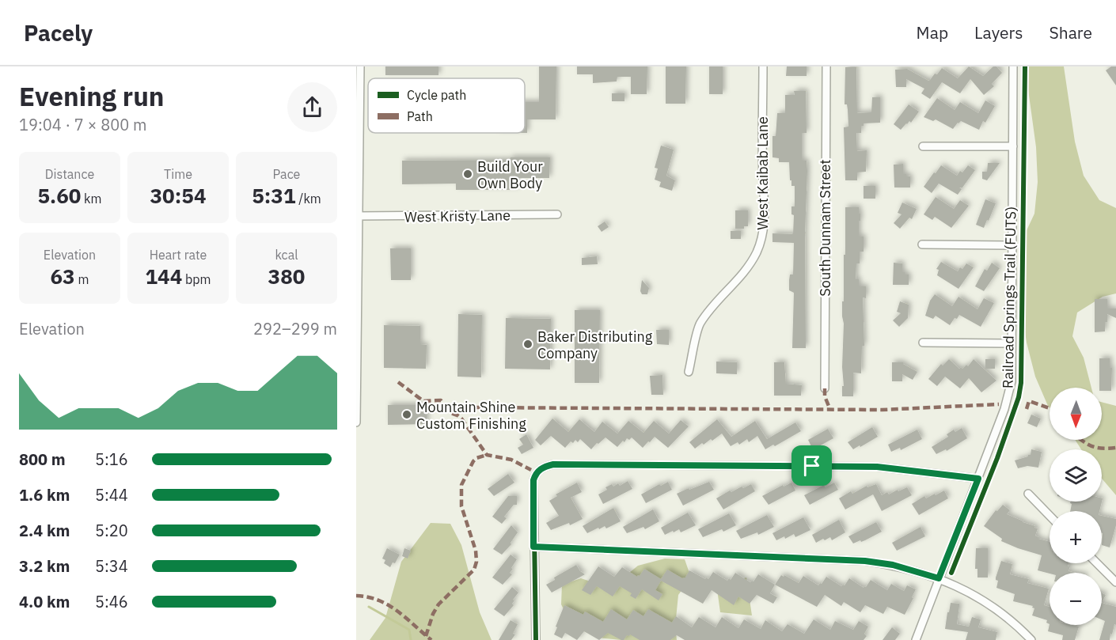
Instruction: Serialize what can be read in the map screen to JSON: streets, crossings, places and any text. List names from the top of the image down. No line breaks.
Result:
{"streets":{"street":["West Kaibab Lane","West Kristy Lane","South Dunnam Street"],"cycle path":["Railroad Springs Trail (FUTS)"]},"places":["Build Your Own Body","Baker Distributing Company","Mountain Shine Custom Finishing"],"legend":["Cycle path","Path"],"north":"bottom","page":{"header":"Pacely","nav":["Map","Layers","Share"],"heading":["Evening run","19:04 · 7 × 800 m"],"stats":[["Distance","5.60 km"],["Time","30:54"],["Pace","5:31 /km"],["Elevation","63 m"],["Heart rate","144 bpm"],["kcal","380"]],"chart":["Elevation","292–299 m"],"map_buttons":["+","−"],"list":[{"name":"800 m","note":"5:16"},{"name":"1.6 km","note":"5:44"},{"name":"2.4 km","note":"5:20"},{"name":"3.2 km","note":"5:34"},{"name":"4.0 km","note":"5:46"}]}}
